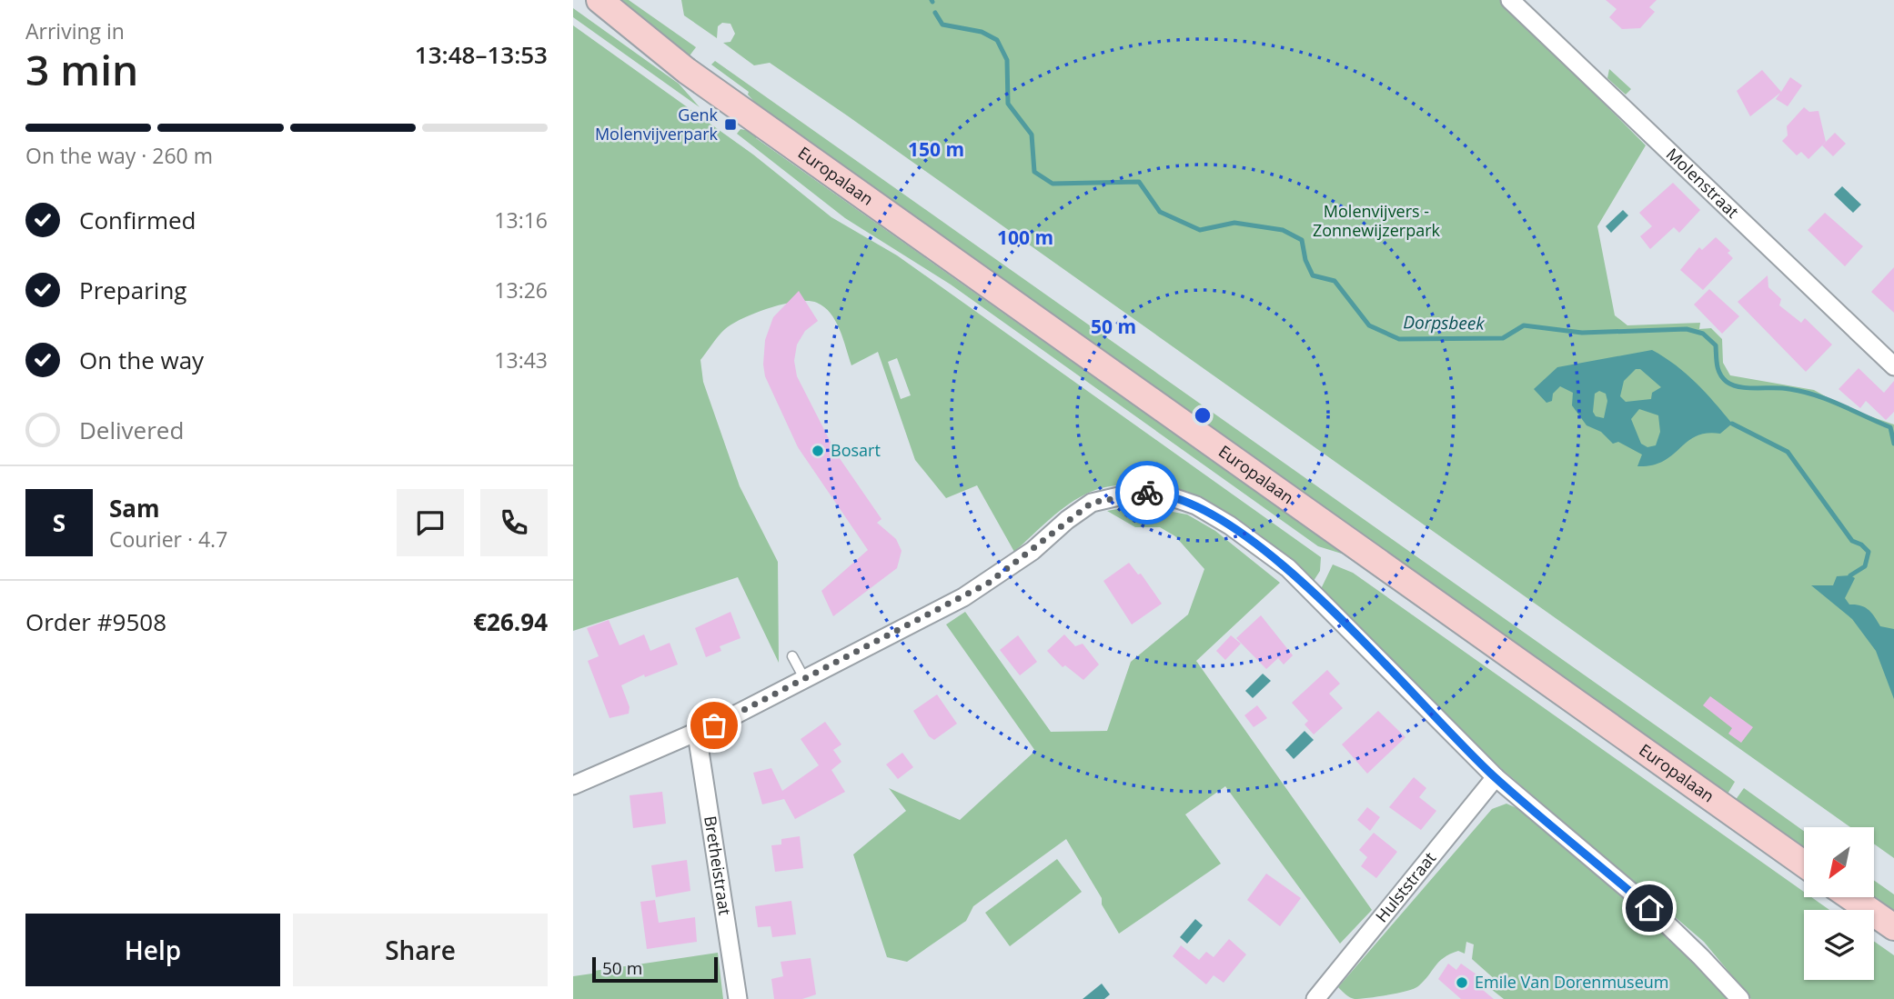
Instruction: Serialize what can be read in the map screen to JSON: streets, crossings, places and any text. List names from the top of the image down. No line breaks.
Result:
{"streets":{"main road":["Europalaan"],"street":["Molenstraat","Bretheistraat","Hulststraat"]},"water":["Dorpsbeek"],"parks":["Molenvijvers - Zonnewijzerpark"],"places":{"transit":["Genk Molenvijverpark"],"other":["Bosart","Emile Van Dorenmuseum"]},"scale_bar":"50 m","north":"bottom left","page":{"heading":["3 min","Arriving in","13:48–13:53"],"panel":["Sam","Courier · 4.7","Order #9508","€26.94"],"bar":"On the way · 260 m","list":[["Confirmed","13:16"],["Preparing","13:26"],["On the way","13:43"],"Delivered"],"round":"S","buttons":["Help","Share"],"scale":"50 m"},"rings":["150 m","100 m","50 m"]}
